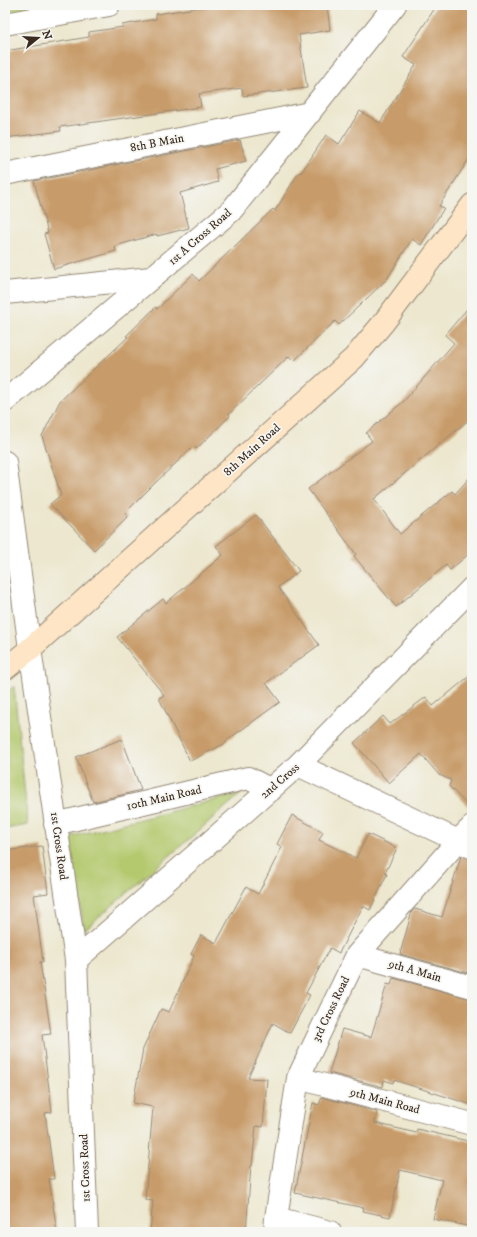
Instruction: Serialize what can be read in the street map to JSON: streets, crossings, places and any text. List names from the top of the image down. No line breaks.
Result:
{"streets":{"street":["8th B Main","1st A Cross Road","8th Main Road","2nd Cross","10th Main Road","1st Cross Road","9th A Main","3rd Cross Road","9th Main Road"]},"crossings":[["8th B Main","1st A Cross Road"],["8th Main Road","1st Cross Road"],["2nd Cross","10th Main Road"],["2nd Cross","1st Cross Road"],["10th Main Road","1st Cross Road"],["9th A Main","3rd Cross Road"],["3rd Cross Road","9th Main Road"]],"north":"right"}
